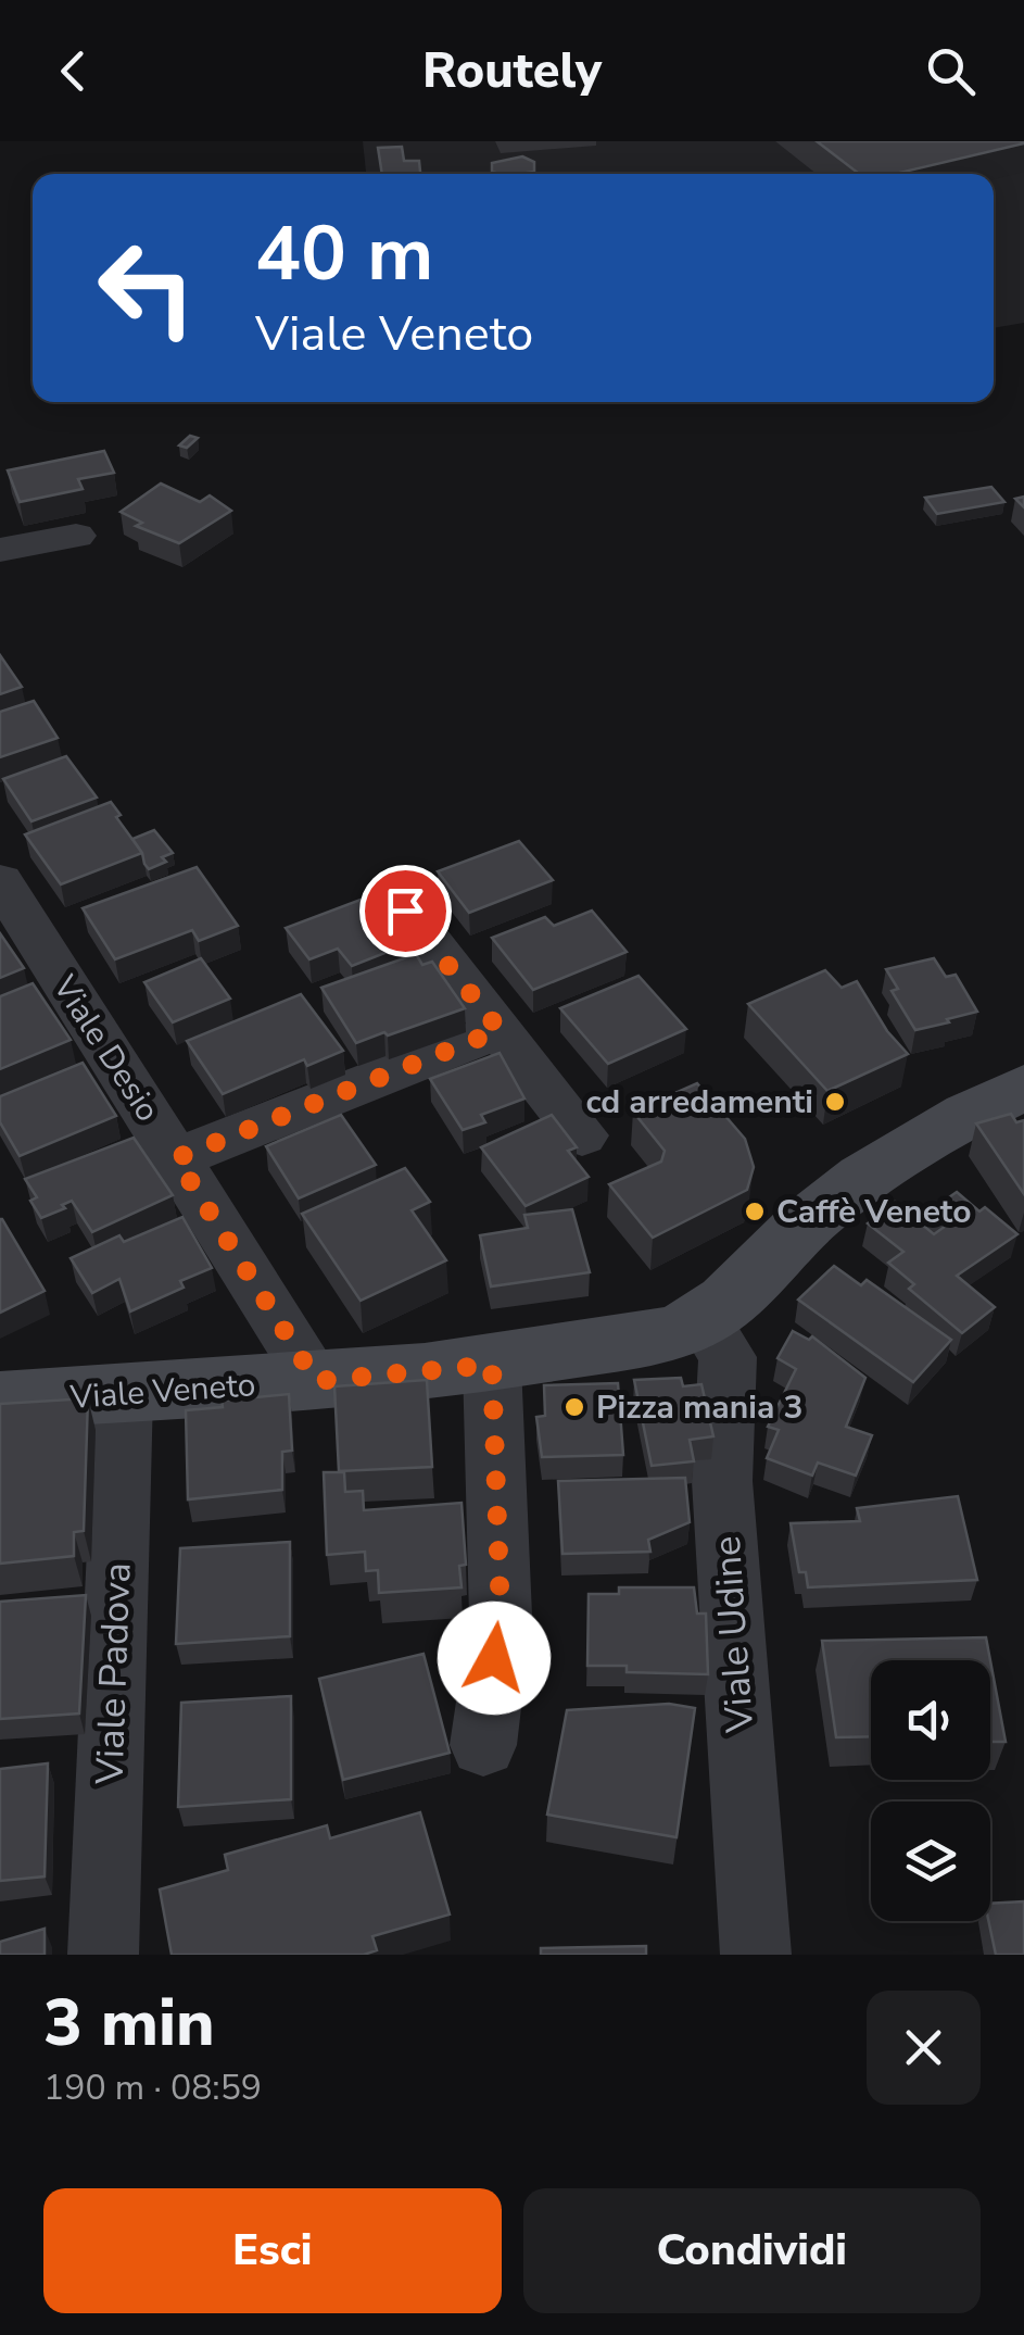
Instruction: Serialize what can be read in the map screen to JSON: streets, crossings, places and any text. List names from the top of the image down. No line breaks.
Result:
{"streets":{"main road":["Viale Veneto"],"street":["Viale Desio","Viale Udine","Viale Padova"]},"crossings":[["Viale Desio","Viale Veneto"],["Viale Veneto","Viale Udine"],["Viale Veneto","Viale Padova"]],"places":["cd arredamenti","Caffè Veneto","Pizza mania 3"],"page":{"header":"Routely","turn":["40 m","Viale Veneto"],"heading":["3 min","190 m · 08:59"],"buttons":["Esci","Condividi"]}}
